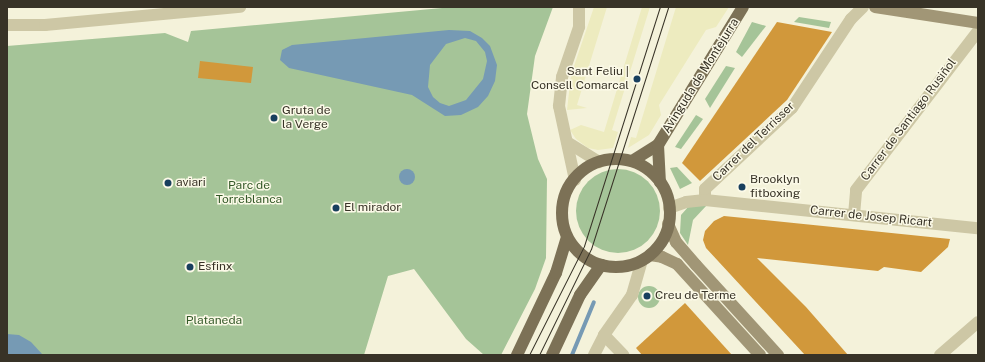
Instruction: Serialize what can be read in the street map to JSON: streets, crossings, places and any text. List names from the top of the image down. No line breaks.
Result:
{"streets":{"main road":["Avinguda de Montejurra"],"street":["Carrer de Santiago Rusiñol","Carrer del Terrisser","Carrer de Josep Ricart"]},"crossings":[["Avinguda de Montejurra","Carrer de Josep Ricart"],["Carrer de Santiago Rusiñol","Carrer de Josep Ricart"],["Carrer del Terrisser","Carrer de Josep Ricart"]],"parks":["Parc de Torreblanca","Plataneda"],"places":["Sant Feliu | Consell Comarcal","Gruta de la Verge","aviari","Brooklyn fitboxing","El mirador","Esfinx","Creu de Terme"]}
